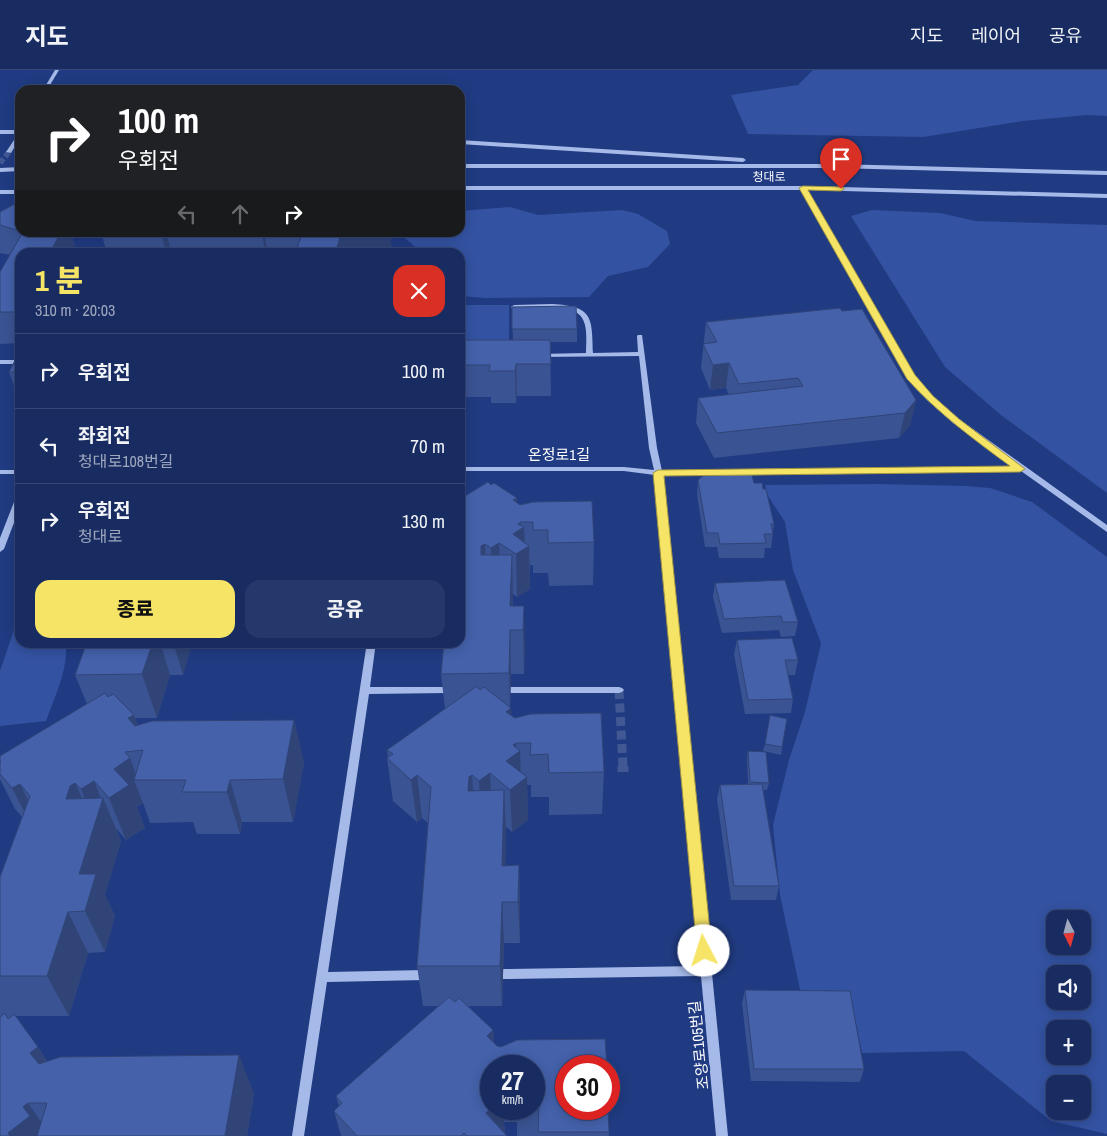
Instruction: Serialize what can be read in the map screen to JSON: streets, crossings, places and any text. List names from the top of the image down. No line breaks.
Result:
{"streets":{"street":["청대로","온정로1길","조양로105번길"]},"crossings":[["온정로1길","조양로105번길"]],"north":"bottom","page":{"header":"지도","nav":["지도","레이어","공유"],"turn":["100 m","우회전"],"heading":["1 분","310 m · 20:03"],"list":[{"name":"우회전","value":"100 m"},{"name":"좌회전","note":"청대로108번길","value":"70 m"},{"name":"우회전","note":"청대로","value":"130 m"}],"buttons":["종료","공유"],"map_buttons":["+","−"],"speed":"27 km/h","limit":"30"}}
